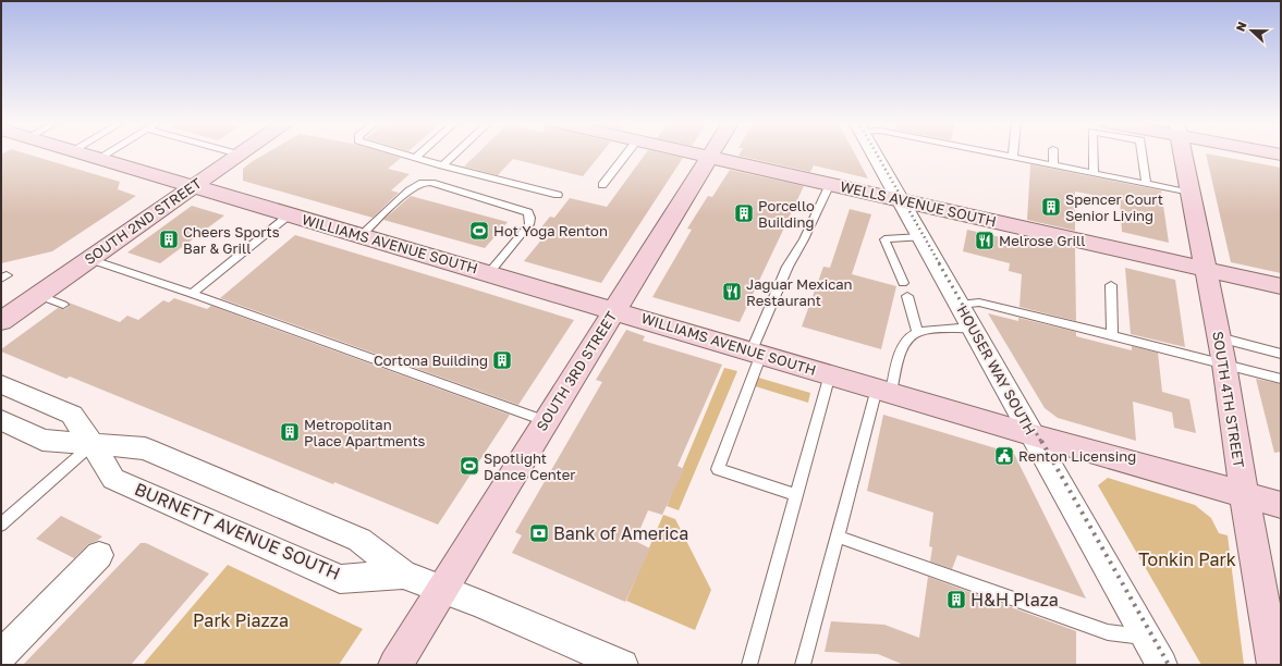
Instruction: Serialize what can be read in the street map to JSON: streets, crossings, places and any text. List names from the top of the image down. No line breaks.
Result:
{"streets":{"street":["WELLS AVENUE SOUTH","SOUTH 2ND STREET","WILLIAMS AVENUE SOUTH","HOUSER WAY SOUTH","SOUTH 3RD STREET","SOUTH 4TH STREET","BURNETT AVENUE SOUTH"]},"crossings":[["WELLS AVENUE SOUTH","HOUSER WAY SOUTH"],["WELLS AVENUE SOUTH","SOUTH 3RD STREET"],["WELLS AVENUE SOUTH","SOUTH 4TH STREET"],["SOUTH 2ND STREET","WILLIAMS AVENUE SOUTH"],["WILLIAMS AVENUE SOUTH","HOUSER WAY SOUTH"],["WILLIAMS AVENUE SOUTH","SOUTH 3RD STREET"],["WILLIAMS AVENUE SOUTH","SOUTH 4TH STREET"],["SOUTH 3RD STREET","BURNETT AVENUE SOUTH"]],"parks":["Tonkin Park","Park Piazza"],"places":{"building":["Spencer Court Senior Living","Porcello Building","Cheers Sports Bar & Grill","Cortona Building","Metropolitan Place Apartments","H&H Plaza"],"sports":["Hot Yoga Renton","Spotlight Dance Center"],"restaurant":["Melrose Grill","Jaguar Mexican Restaurant"],"public building":["Renton Licensing"],"bank":["Bank of America"]},"north":"left"}
